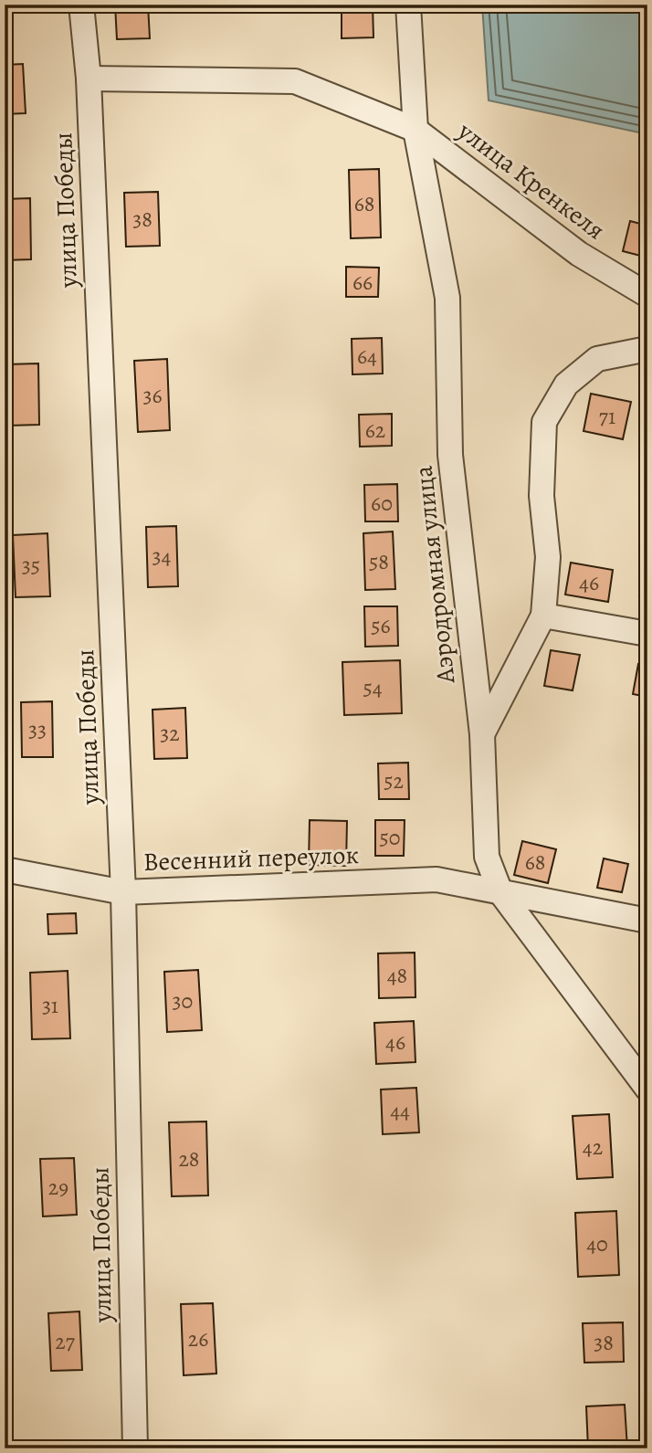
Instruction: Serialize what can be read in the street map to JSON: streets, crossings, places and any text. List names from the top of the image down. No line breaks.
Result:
{"streets":{"street":["улица Кренкеля","улица Победы","Аэродромная улица","Весенний переулок"]},"crossings":[["улица Кренкеля","улица Победы"],["улица Кренкеля","Аэродромная улица"],["улица Победы","Весенний переулок"],["Аэродромная улица","Весенний переулок"]],"house_numbers":["68","38","66","64","36","71","62","60","34","58","35","46","56","54","33","32","52","50","68","48","30","31","46","44","42","28","29","40","26","27","38"]}
